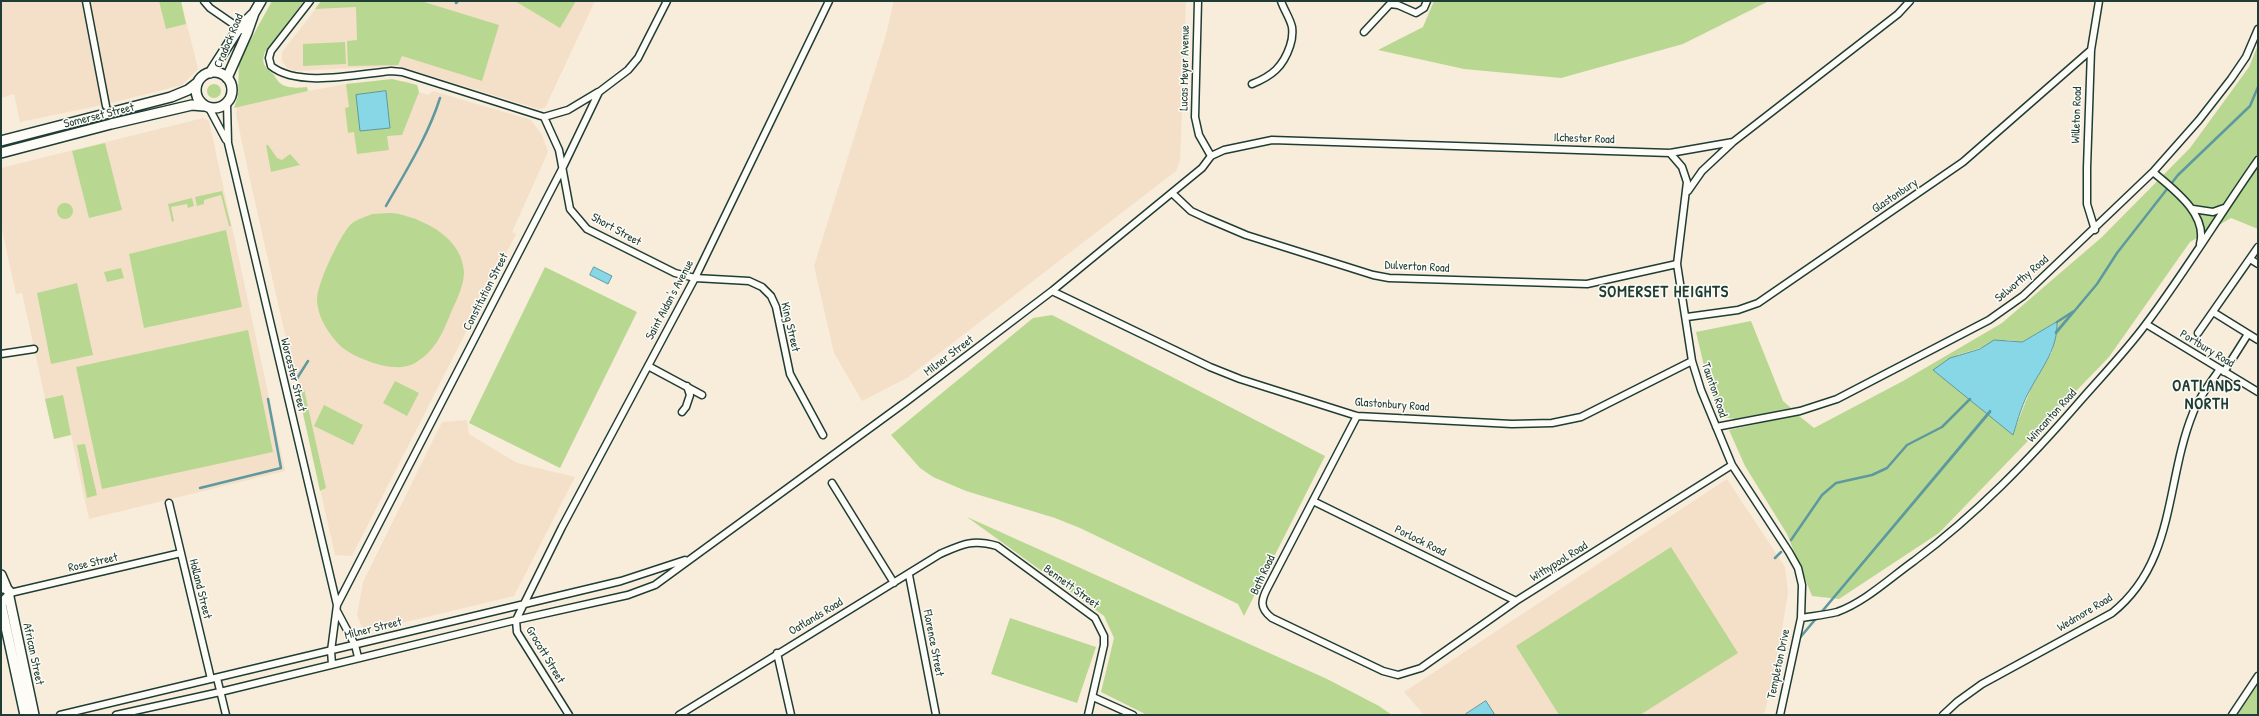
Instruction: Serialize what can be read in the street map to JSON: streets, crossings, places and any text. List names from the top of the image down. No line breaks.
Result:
{"streets":{"main road":["Cradock Road","Somerset Street","African Street"],"street":["Lucas Meyer Avenue","Willeton Road","Ilchester Road","Glastonbury","Short Street","Dulverton Road","Selworthy Road","Constitution Street","Saint Aidan's Avenue","King Street","Portbury Road","Milner Street","Worcester Street","Taunton Road","Glastonbury Road","Wincanton Road","Porlock Road","Withypool Road","Rose Street","Bath Road","Bennett Street","Holland Street","Wedmore Road","Oatlands Road","Florence Street","Grocott Street","Templeton Drive"]},"crossings":[["Cradock Road","Somerset Street"],["Cradock Road","Worcester Street"],["Lucas Meyer Avenue","Ilchester Road"],["Lucas Meyer Avenue","Milner Street"],["Willeton Road","Glastonbury"],["Willeton Road","Selworthy Road"],["Somerset Street","Worcester Street"],["Ilchester Road","Milner Street"],["Ilchester Road","Taunton Road"],["Glastonbury","Taunton Road"],["Short Street","Constitution Street"],["Short Street","Saint Aidan's Avenue"],["Short Street","King Street"],["Dulverton Road","Milner Street"],["Dulverton Road","Taunton Road"],["Selworthy Road","Taunton Road"],["Constitution Street","Worcester Street"],["Saint Aidan's Avenue","King Street"],["Saint Aidan's Avenue","Milner Street"],["Saint Aidan's Avenue","Grocott Street"],["Portbury Road","Wincanton Road"],["Portbury Road","Wedmore Road"],["Milner Street","Worcester Street"],["Milner Street","Glastonbury Road"],["Milner Street","Holland Street"],["Milner Street","Grocott Street"],["Taunton Road","Glastonbury Road"],["Taunton Road","Wincanton Road"],["Taunton Road","Withypool Road"],["Taunton Road","Templeton Drive"],["Glastonbury Road","Bath Road"],["Wincanton Road","Templeton Drive"],["Porlock Road","Withypool Road"],["Porlock Road","Bath Road"],["Withypool Road","Bath Road"],["Rose Street","Holland Street"],["Rose Street","African Street"],["Bennett Street","Oatlands Road"],["Oatlands Road","Florence Street"]],"districts":["SOMERSET HEIGHTS","OATLANDS NORTH"]}
